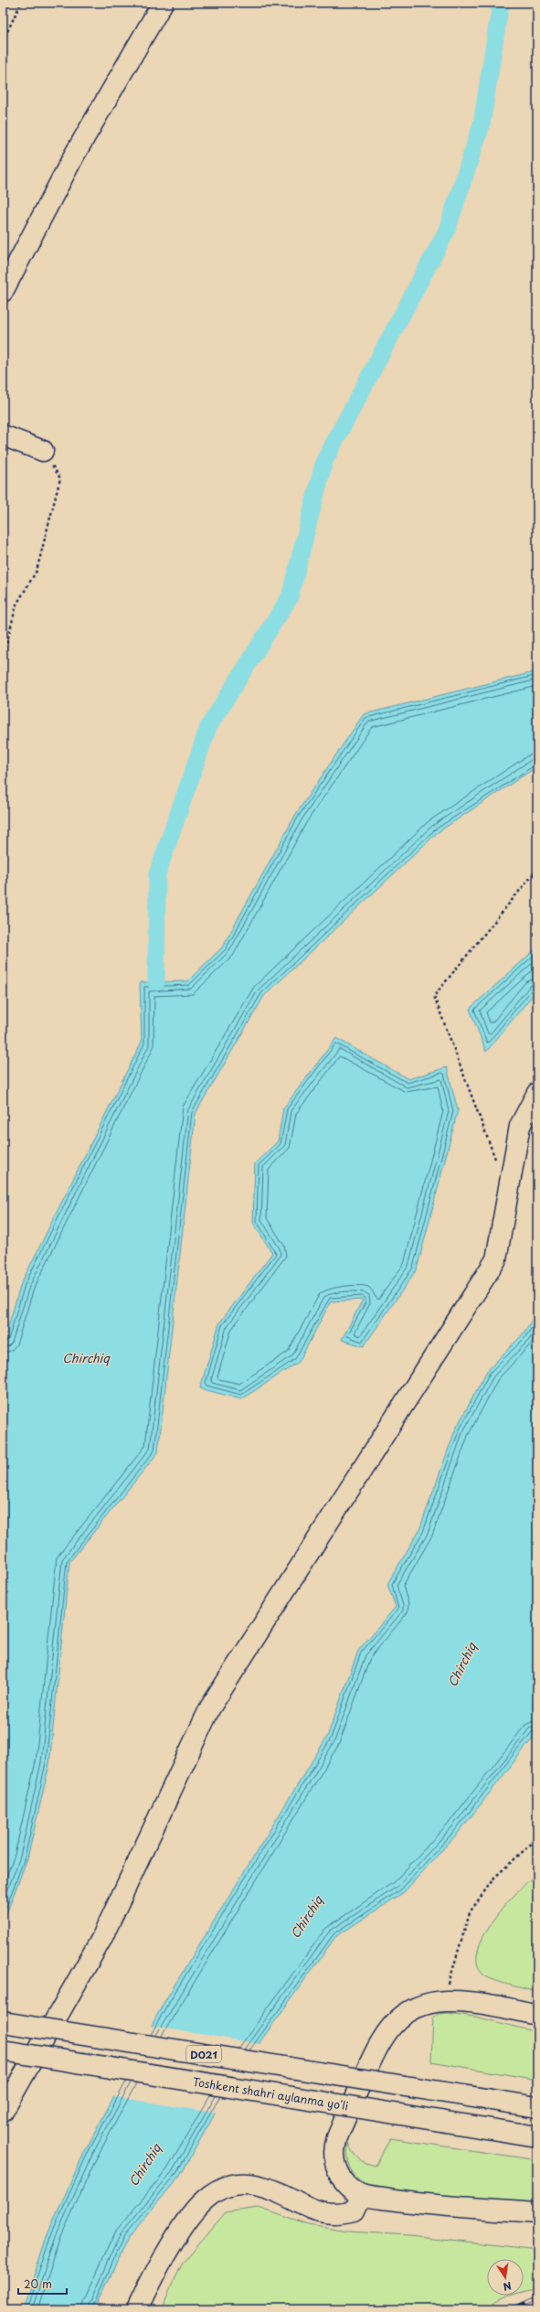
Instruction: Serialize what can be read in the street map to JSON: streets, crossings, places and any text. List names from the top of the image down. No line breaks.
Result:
{"streets":{"main road":["D021","Toshkent shahri aylanma yoʻli"]},"water":["Chirchiq"],"scale_bar":"20 m","north":"bottom"}
